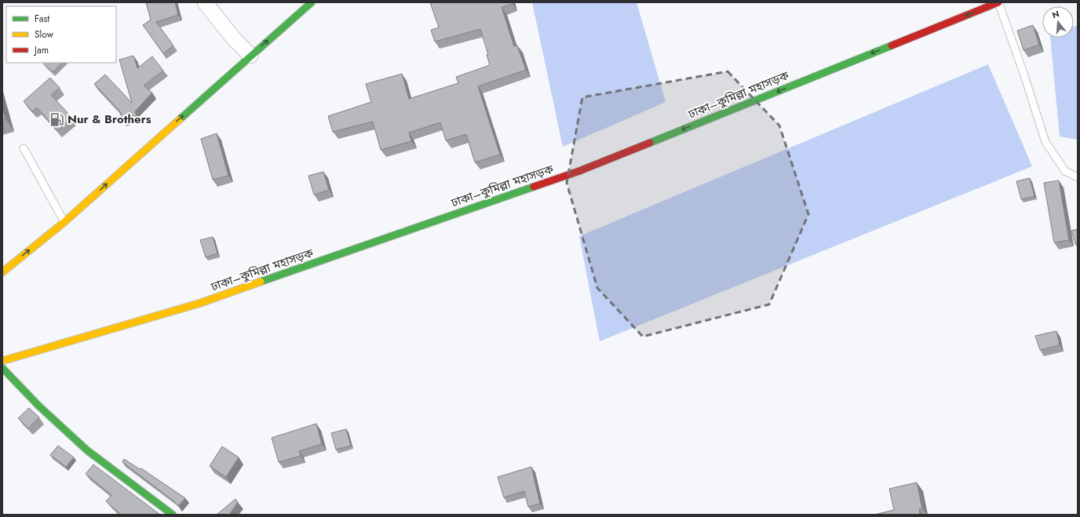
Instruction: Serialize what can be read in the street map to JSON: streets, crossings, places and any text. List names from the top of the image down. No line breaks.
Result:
{"streets":{"main road":["ঢাকা–কুমিল্লা মহাসড়ক"]},"one_way":["ঢাকা–কুমিল্লা মহাসড়ক"],"places":{"fuel station":["Nur & Brothers"]},"legend":["Fast","Slow","Jam"],"north":"top"}
